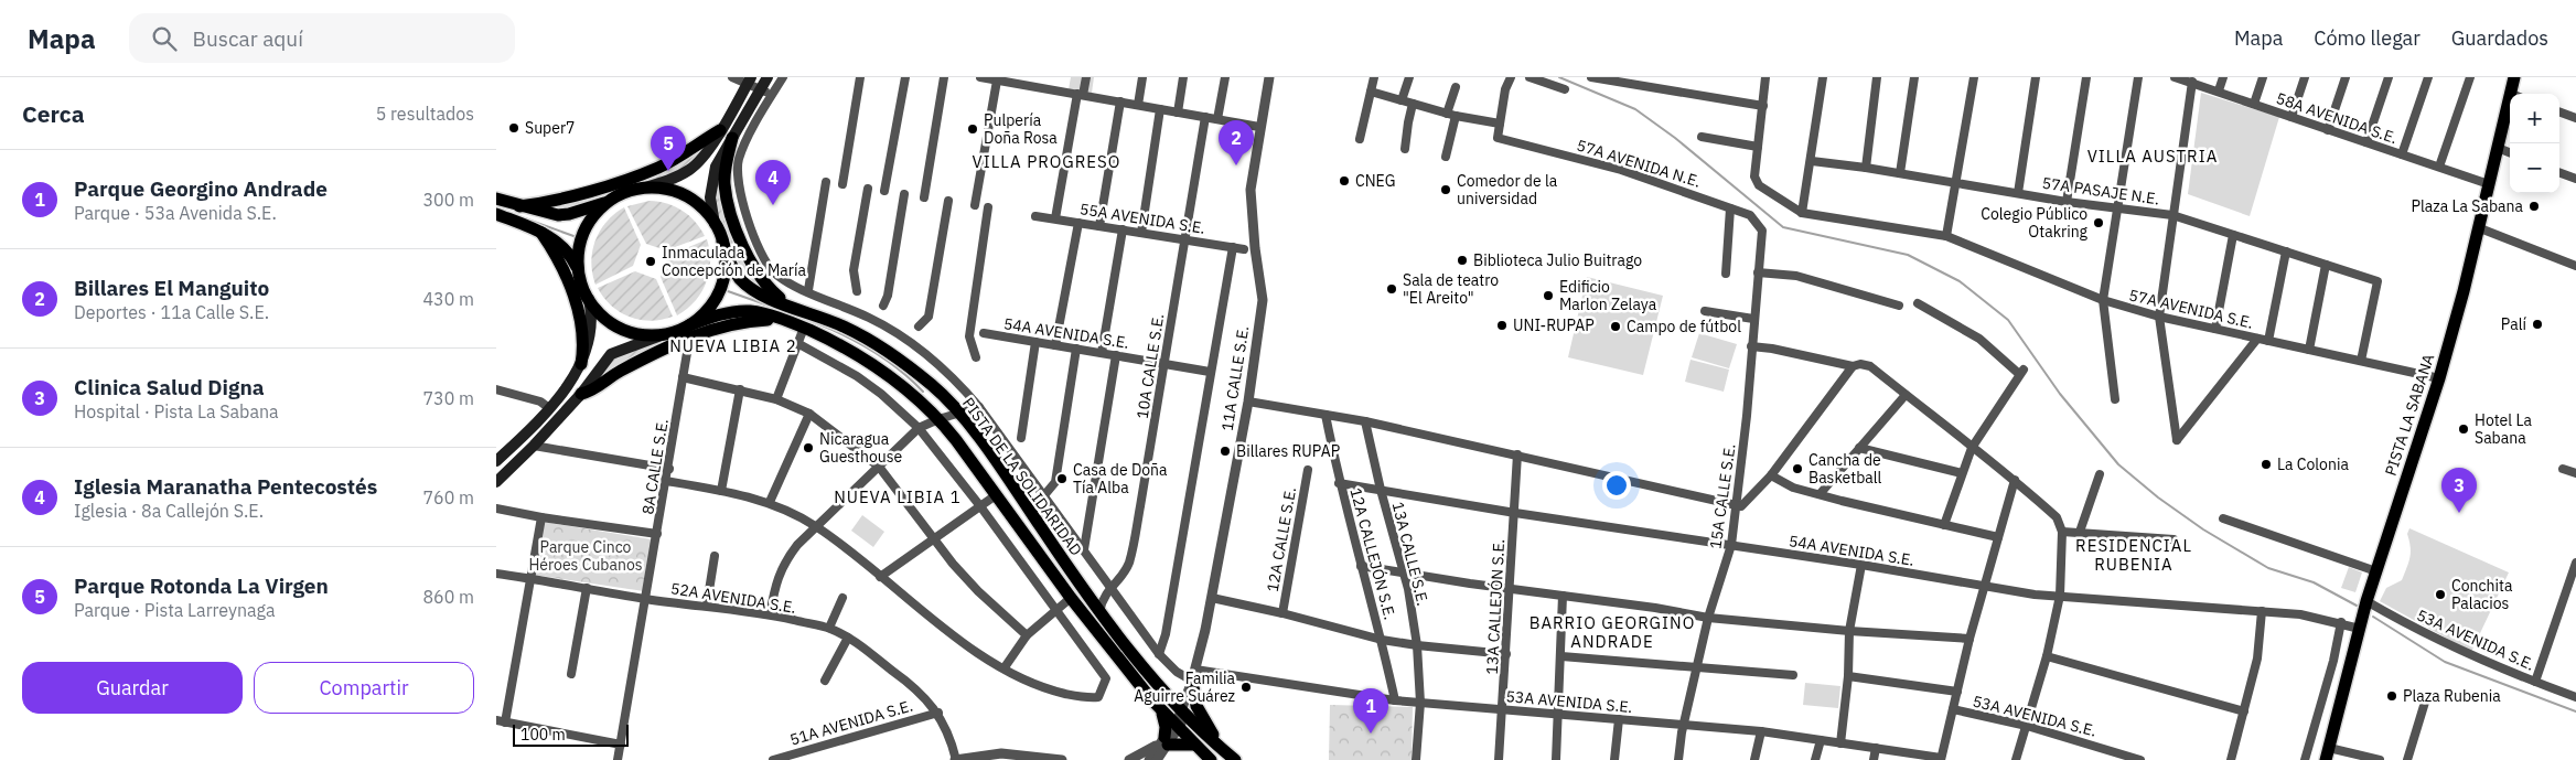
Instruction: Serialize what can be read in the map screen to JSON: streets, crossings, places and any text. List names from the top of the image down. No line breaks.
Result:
{"streets":{"main road":["PISTA LA SABANA","PISTA DE LA SOLIDARIDAD"],"street":["58A AVENIDA S.E.","57A AVENIDA N.E.","57A PASAJE N.E.","55A AVENIDA S.E.","57A AVENIDA S.E.","54A AVENIDA S.E.","10A CALLE S.E.","11A CALLE S.E.","8A CALLE S.E.","15A CALLE S.E.","12A CALLE S.E.","12A CALLEJÓN S.E.","13A CALLE S.E.","52A AVENIDA S.E.","13A CALLEJÓN S.E.","53A AVENIDA S.E.","51A AVENIDA S.E."]},"crossings":[["58A AVENIDA S.E.","PISTA LA SABANA"],["57A AVENIDA N.E.","15A CALLE S.E."],["57A PASAJE N.E.","57A AVENIDA S.E."],["55A AVENIDA S.E.","10A CALLE S.E."],["57A AVENIDA S.E.","PISTA LA SABANA"],["54A AVENIDA S.E.","10A CALLE S.E."],["54A AVENIDA S.E.","PISTA LA SABANA"],["54A AVENIDA S.E.","15A CALLE S.E."],["54A AVENIDA S.E.","12A CALLEJÓN S.E."],["54A AVENIDA S.E.","13A CALLE S.E."],["54A AVENIDA S.E.","13A CALLEJÓN S.E."],["10A CALLE S.E.","PISTA DE LA SOLIDARIDAD"],["11A CALLE S.E.","PISTA DE LA SOLIDARIDAD"],["11A CALLE S.E.","53A AVENIDA S.E."],["PISTA LA SABANA","53A AVENIDA S.E."],["8A CALLE S.E.","52A AVENIDA S.E."],["15A CALLE S.E.","53A AVENIDA S.E."],["12A CALLEJÓN S.E.","53A AVENIDA S.E."],["13A CALLE S.E.","53A AVENIDA S.E."],["52A AVENIDA S.E.","51A AVENIDA S.E."],["13A CALLEJÓN S.E.","53A AVENIDA S.E."]],"districts":["VILLA AUSTRIA","VILLA PROGRESO","NUEVA LIBIA 2","NUEVA LIBIA 1","RESIDENCIAL RUBENIA","BARRIO GEORGINO ANDRADE"],"parks":["Parque Cinco Héroes Cubanos"],"places":["Super7","Pulpería Doña Rosa","CNEG","Comedor de la universidad","Plaza La Sabana","Colegio Público Otakring","Biblioteca Julio Buitrago","Inmaculada Concepción de María","Sala de teatro \"El Areito\"","Edificio Marlon Zelaya","Palí","UNI-RUPAP","Campo de fútbol","Hotel La Sabana","Nicaragua Guesthouse","Billares RUPAP","La Colonia","Cancha de Basketball","Casa de Doña Tía Alba","Conchita Palacios","Familia Aguirre Suárez","Plaza Rubenia"],"scale_bar":"100 m","page":{"header":"Mapa","search":"Buscar aquí","nav":["Mapa","Cómo llegar","Guardados"],"heading":["Cerca","5 resultados"],"map_buttons":["+","−"],"pins":["2","5","4","3","1"],"list":[{"mark":"1","name":"Parque Georgino Andrade","note":"Parque · 53a Avenida S.E.","value":"300 m"},{"mark":"2","name":"Billares El Manguito","note":"Deportes · 11a Calle S.E.","value":"430 m"},{"mark":"3","name":"Clinica Salud Digna","note":"Hospital · Pista La Sabana","value":"730 m"},{"mark":"4","name":"Iglesia Maranatha Pentecostés","note":"Iglesia · 8a Callejón S.E.","value":"760 m"},{"mark":"5","name":"Parque Rotonda La Virgen","note":"Parque · Pista Larreynaga","value":"860 m"}],"buttons":["Guardar","Compartir"],"scale":"100 m"}}
